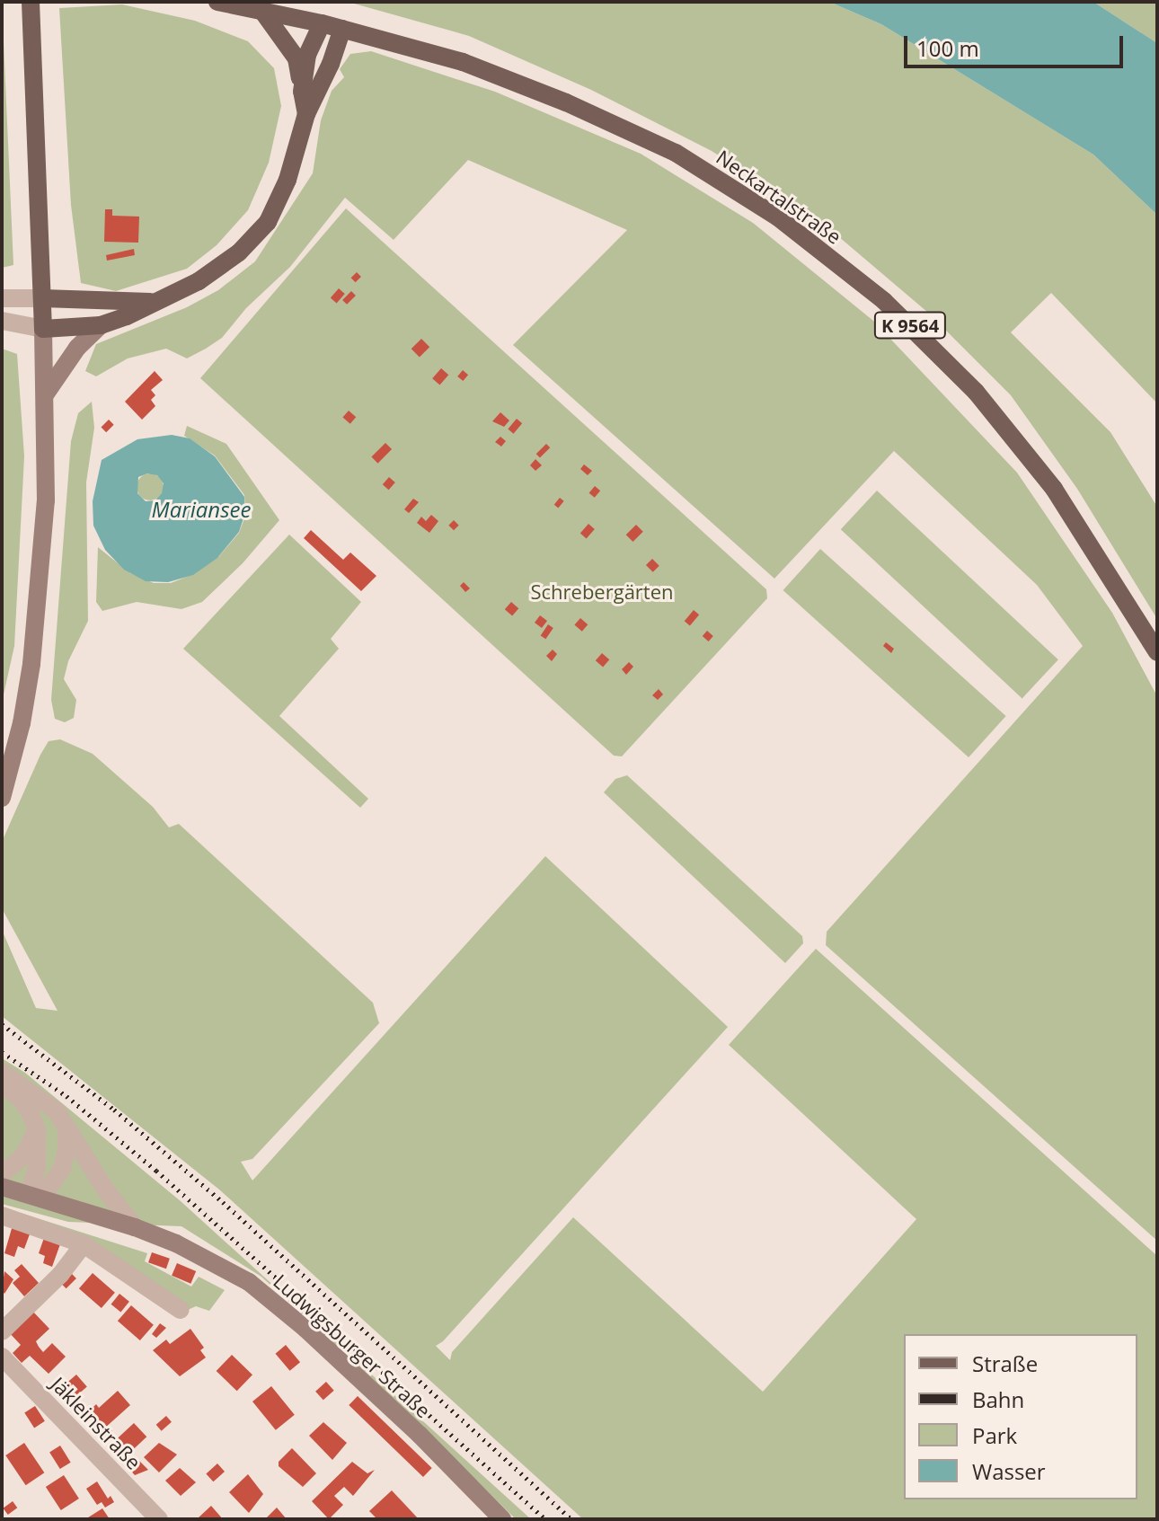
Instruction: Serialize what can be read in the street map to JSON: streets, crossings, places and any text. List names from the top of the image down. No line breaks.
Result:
{"streets":{"main road":["Neckartalstraße","K 9564","Ludwigsburger Straße"],"street":["Jäkleinstraße"]},"water":["Mariansee"],"parks":["Schrebergärten"],"legend":["Straße","Bahn","Park","Wasser"],"scale_bar":"100 m"}
